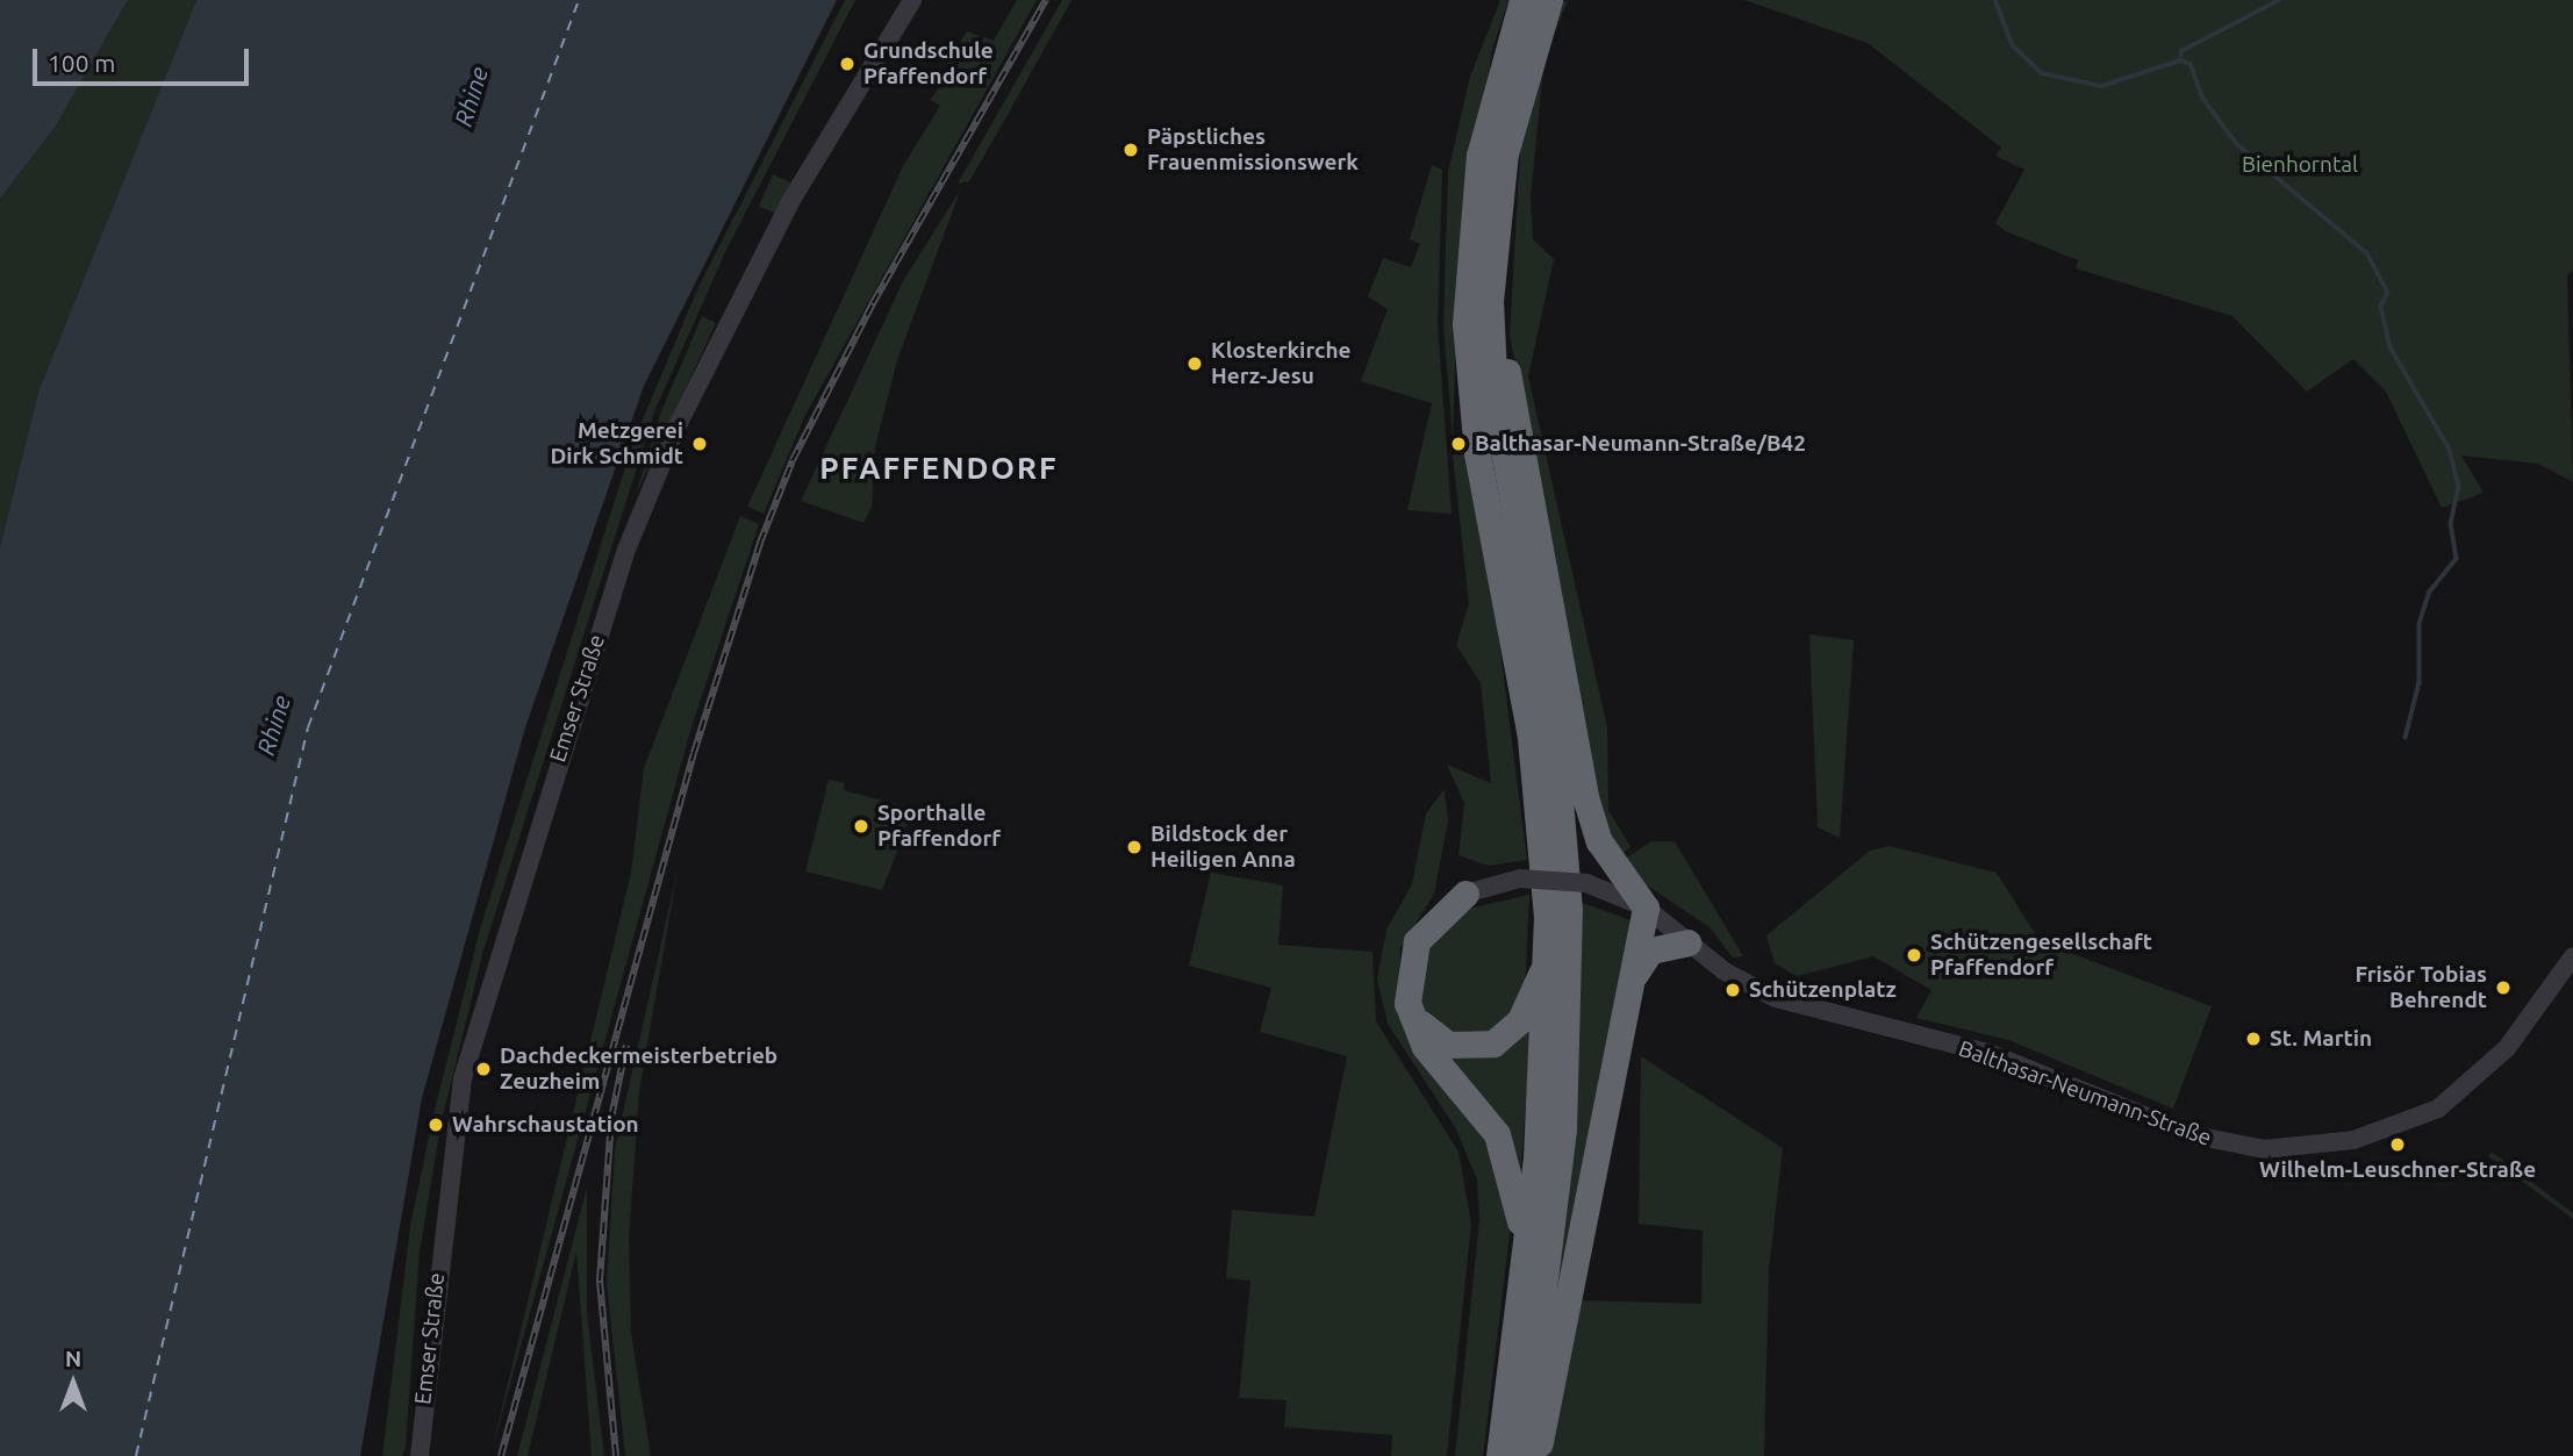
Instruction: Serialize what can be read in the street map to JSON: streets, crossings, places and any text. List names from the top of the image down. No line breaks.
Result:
{"streets":{"street":["Emser Straße","Balthasar-Neumann-Straße"]},"districts":["PFAFFENDORF"],"water":["Rhine"],"parks":["Bienhorntal"],"places":["Grundschule Pfaffendorf","Päpstliches Frauenmissionswerk","Klosterkirche Herz-Jesu","Metzgerei Dirk Schmidt","Balthasar-Neumann-Straße/B42","Sporthalle Pfaffendorf","Bildstock der Heiligen Anna","Schützengesellschaft Pfaffendorf","Frisör Tobias Behrendt","Schützenplatz","St. Martin","Dachdeckermeisterbetrieb Zeuzheim","Wahrschaustation","Wilhelm-Leuschner-Straße"],"scale_bar":"100 m","north":"top"}
